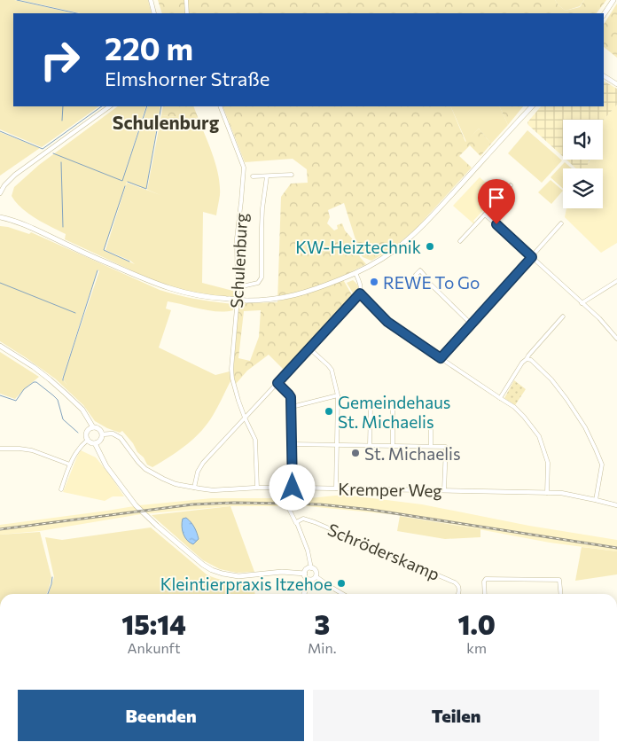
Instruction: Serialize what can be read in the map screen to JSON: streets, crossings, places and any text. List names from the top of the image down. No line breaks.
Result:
{"streets":{"street":["Schulenburg","Kremper Weg","Schröderskamp"]},"crossings":[["Schulenburg","Kremper Weg"]],"districts":["Schulenburg"],"places":["KW-Heiztechnik","REWE To Go","Gemeindehaus St. Michaelis","St. Michaelis","Kleintierpraxis Itzehoe"],"page":{"turn":["220 m","Elmshorner Straße"],"eta":["15:14","Ankunft","3","Min.","1.0","km"],"buttons":["Beenden","Teilen"]}}
